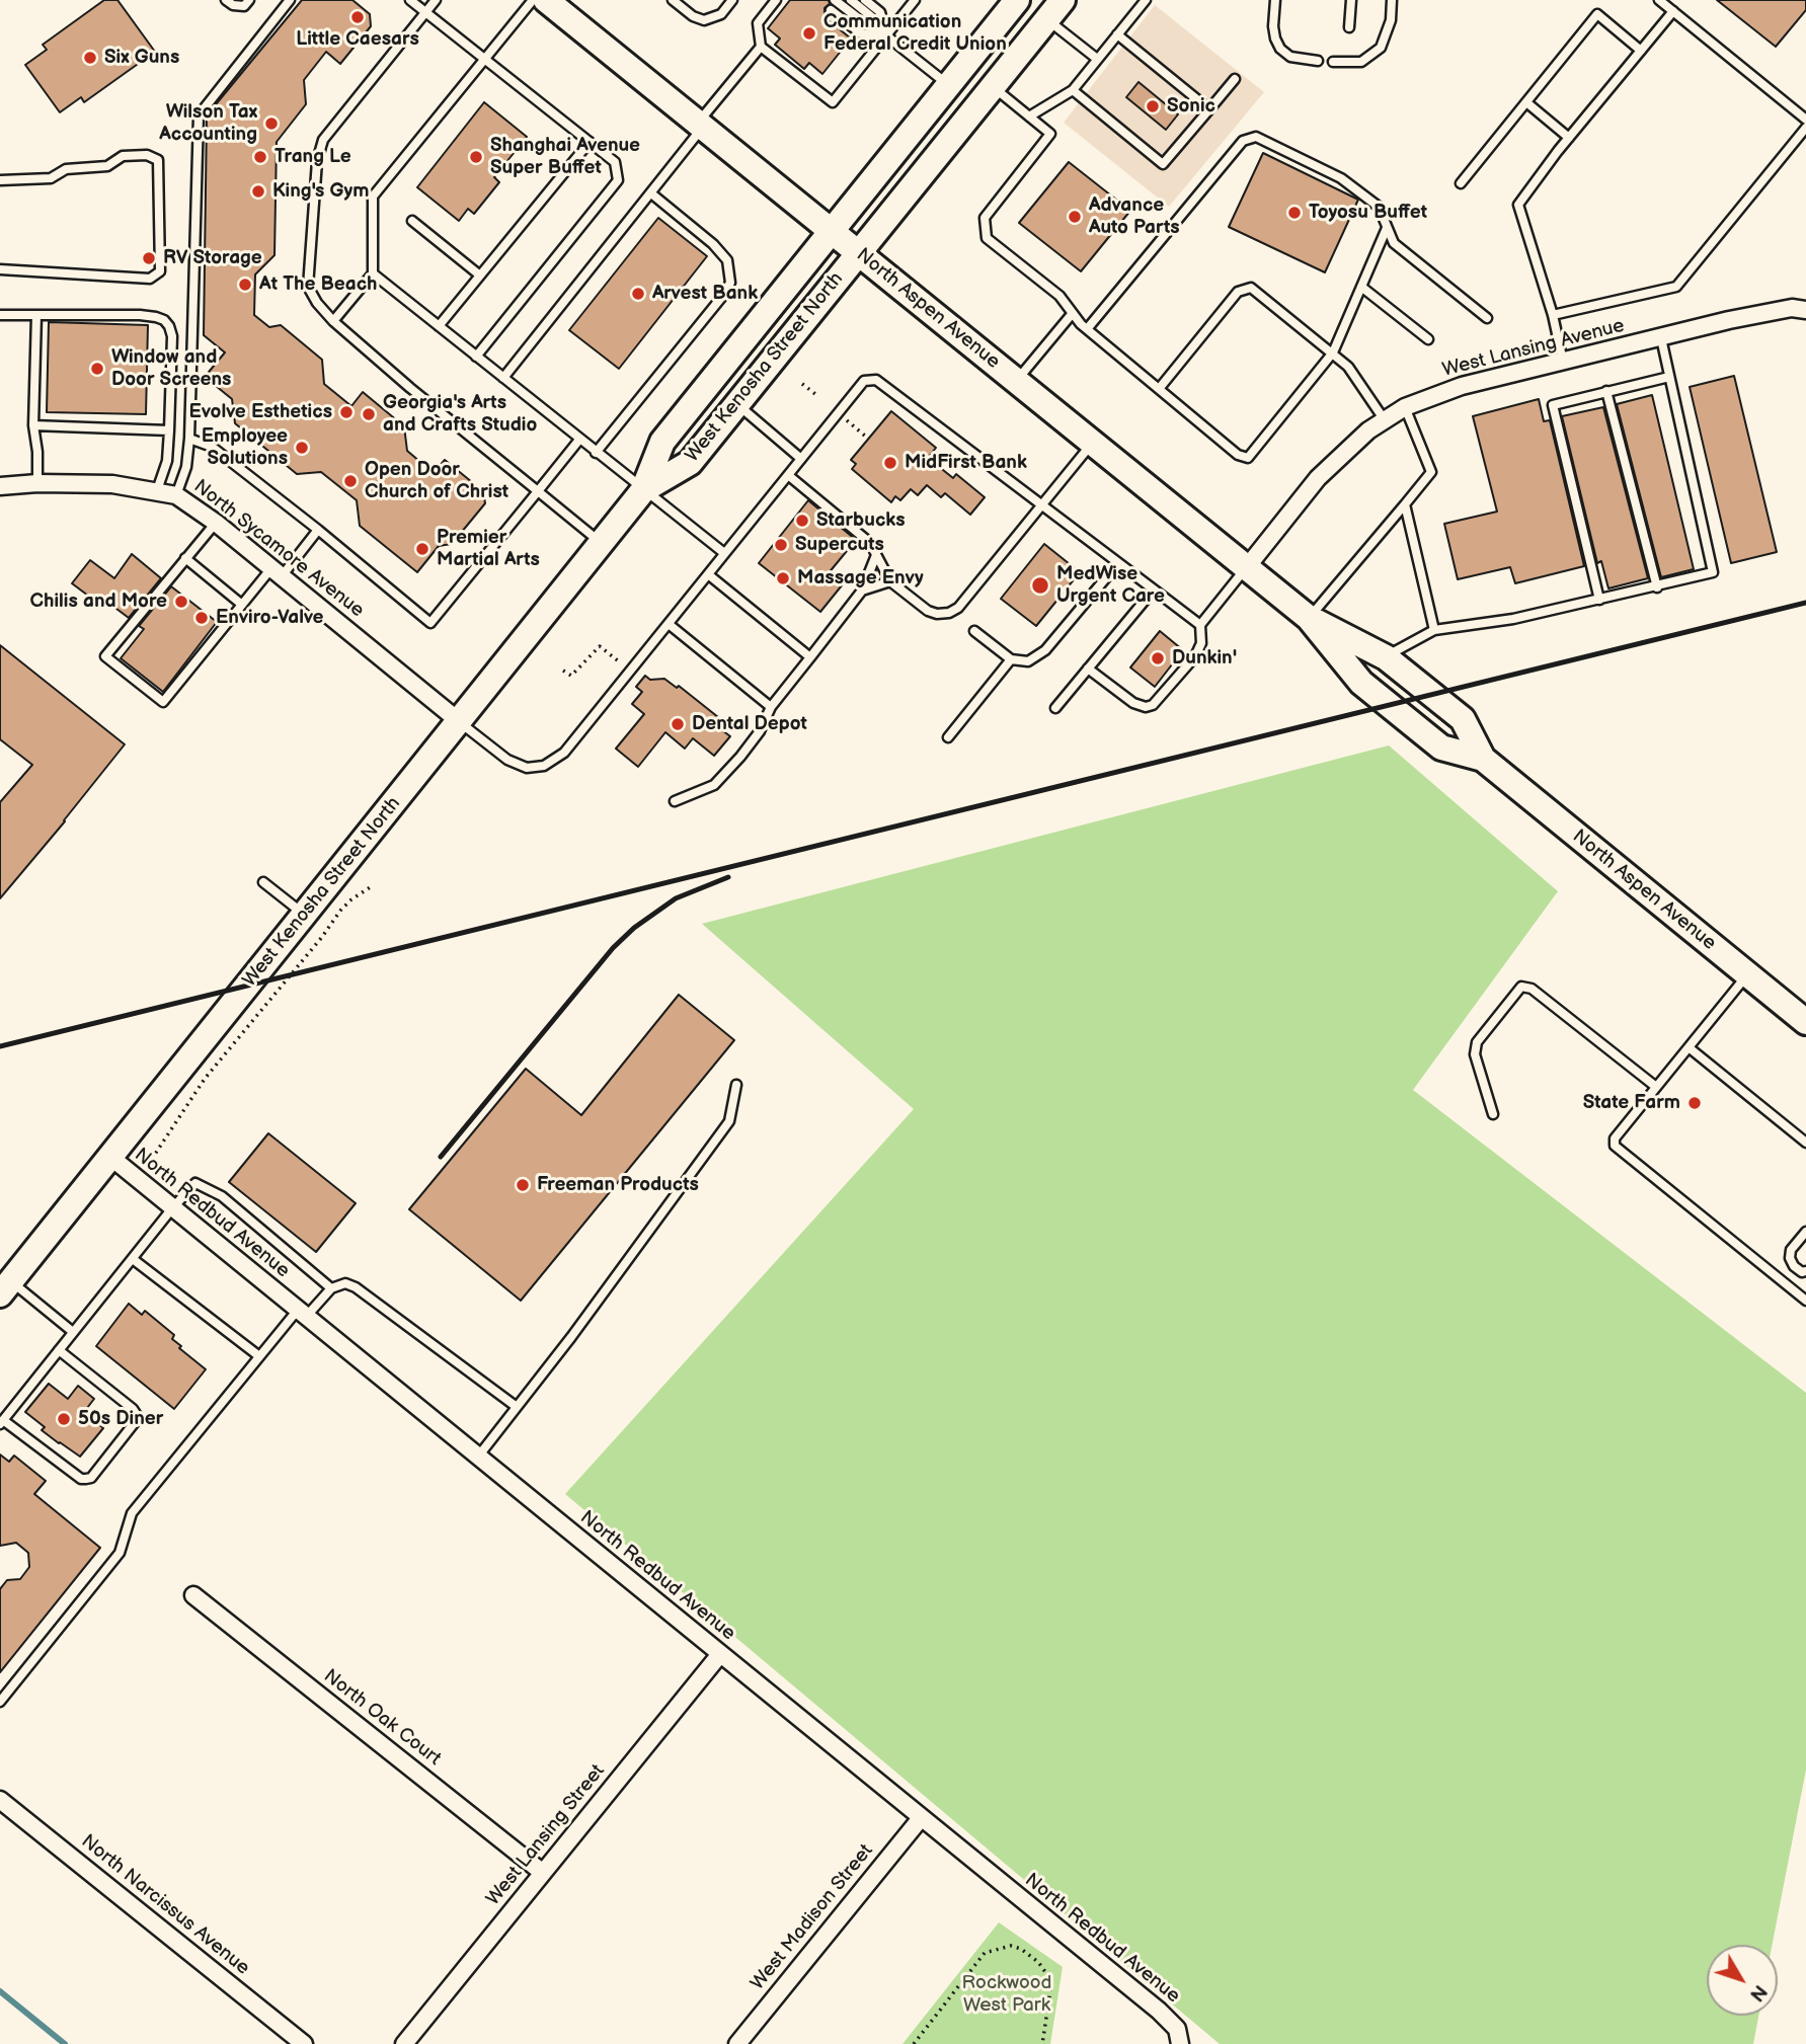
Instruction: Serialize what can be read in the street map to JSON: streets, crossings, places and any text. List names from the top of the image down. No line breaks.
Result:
{"streets":{"main road":["North Aspen Avenue","West Kenosha Street North"],"street":["West Lansing Avenue","North Sycamore Avenue","North Redbud Avenue","North Oak Court","West Lansing Street","North Narcissus Avenue","West Madison Street"]},"crossings":[["North Aspen Avenue","West Lansing Avenue"],["North Aspen Avenue","West Kenosha Street North"],["West Kenosha Street North","North Sycamore Avenue"],["West Kenosha Street North","North Redbud Avenue"],["North Redbud Avenue","West Lansing Street"],["North Redbud Avenue","West Madison Street"],["North Oak Court","West Lansing Street"]],"parks":["Rockwood West Park"],"places":["Little Caesars","Communication Federal Credit Union","Six Guns","Sonic","Wilson Tax Accounting","Trang Le","Shanghai Avenue Super Buffet","King's Gym","Toyosu Buffet","Advance Auto Parts","RV Storage","At The Beach","Arvest Bank","Window and Door Screens","Evolve Esthetics","Georgia's Arts and Crafts Studio","Employee Solutions","MidFirst Bank","Open Door Church of Christ","Starbucks","Supercuts","Premier Martial Arts","Massage Envy","MedWise Urgent Care","Chilis and More","Enviro-Valve","Dunkin'","Dental Depot","State Farm","Freeman Products","50s Diner"],"north":"bottom right"}
